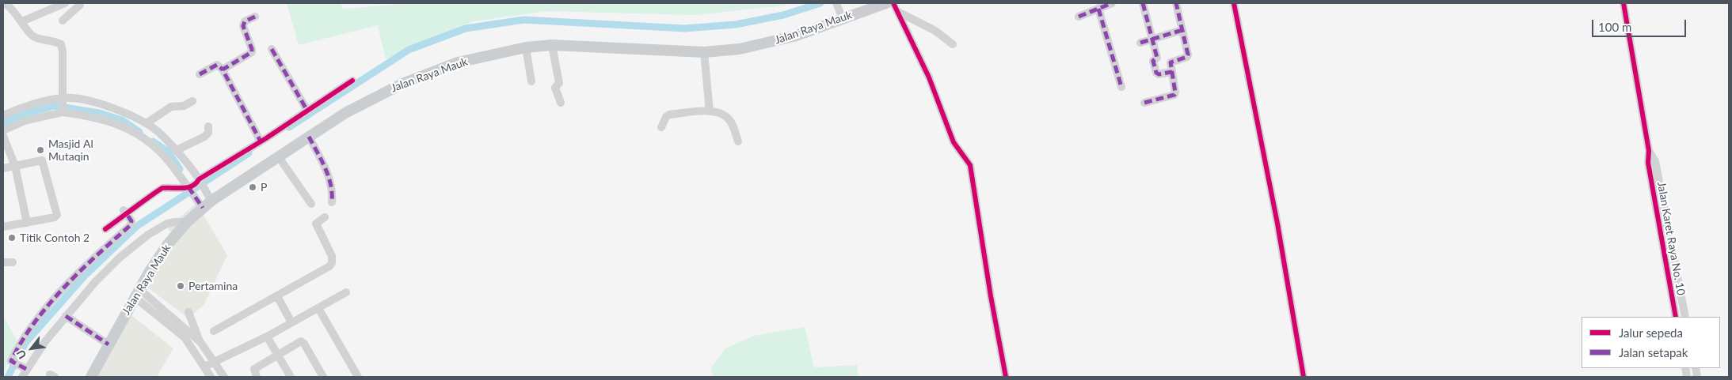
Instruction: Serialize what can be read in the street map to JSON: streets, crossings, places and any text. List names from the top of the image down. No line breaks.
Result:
{"streets":{"main road":["Jalan Raya Mauk"],"street":["Jalan Karet Raya No. 10"]},"places":["Masjid Al Mutaqin","P","Titik Contoh 2","Pertamina"],"legend":["Jalur sepeda","Jalan setapak"],"scale_bar":"100 m","north":"bottom left"}
